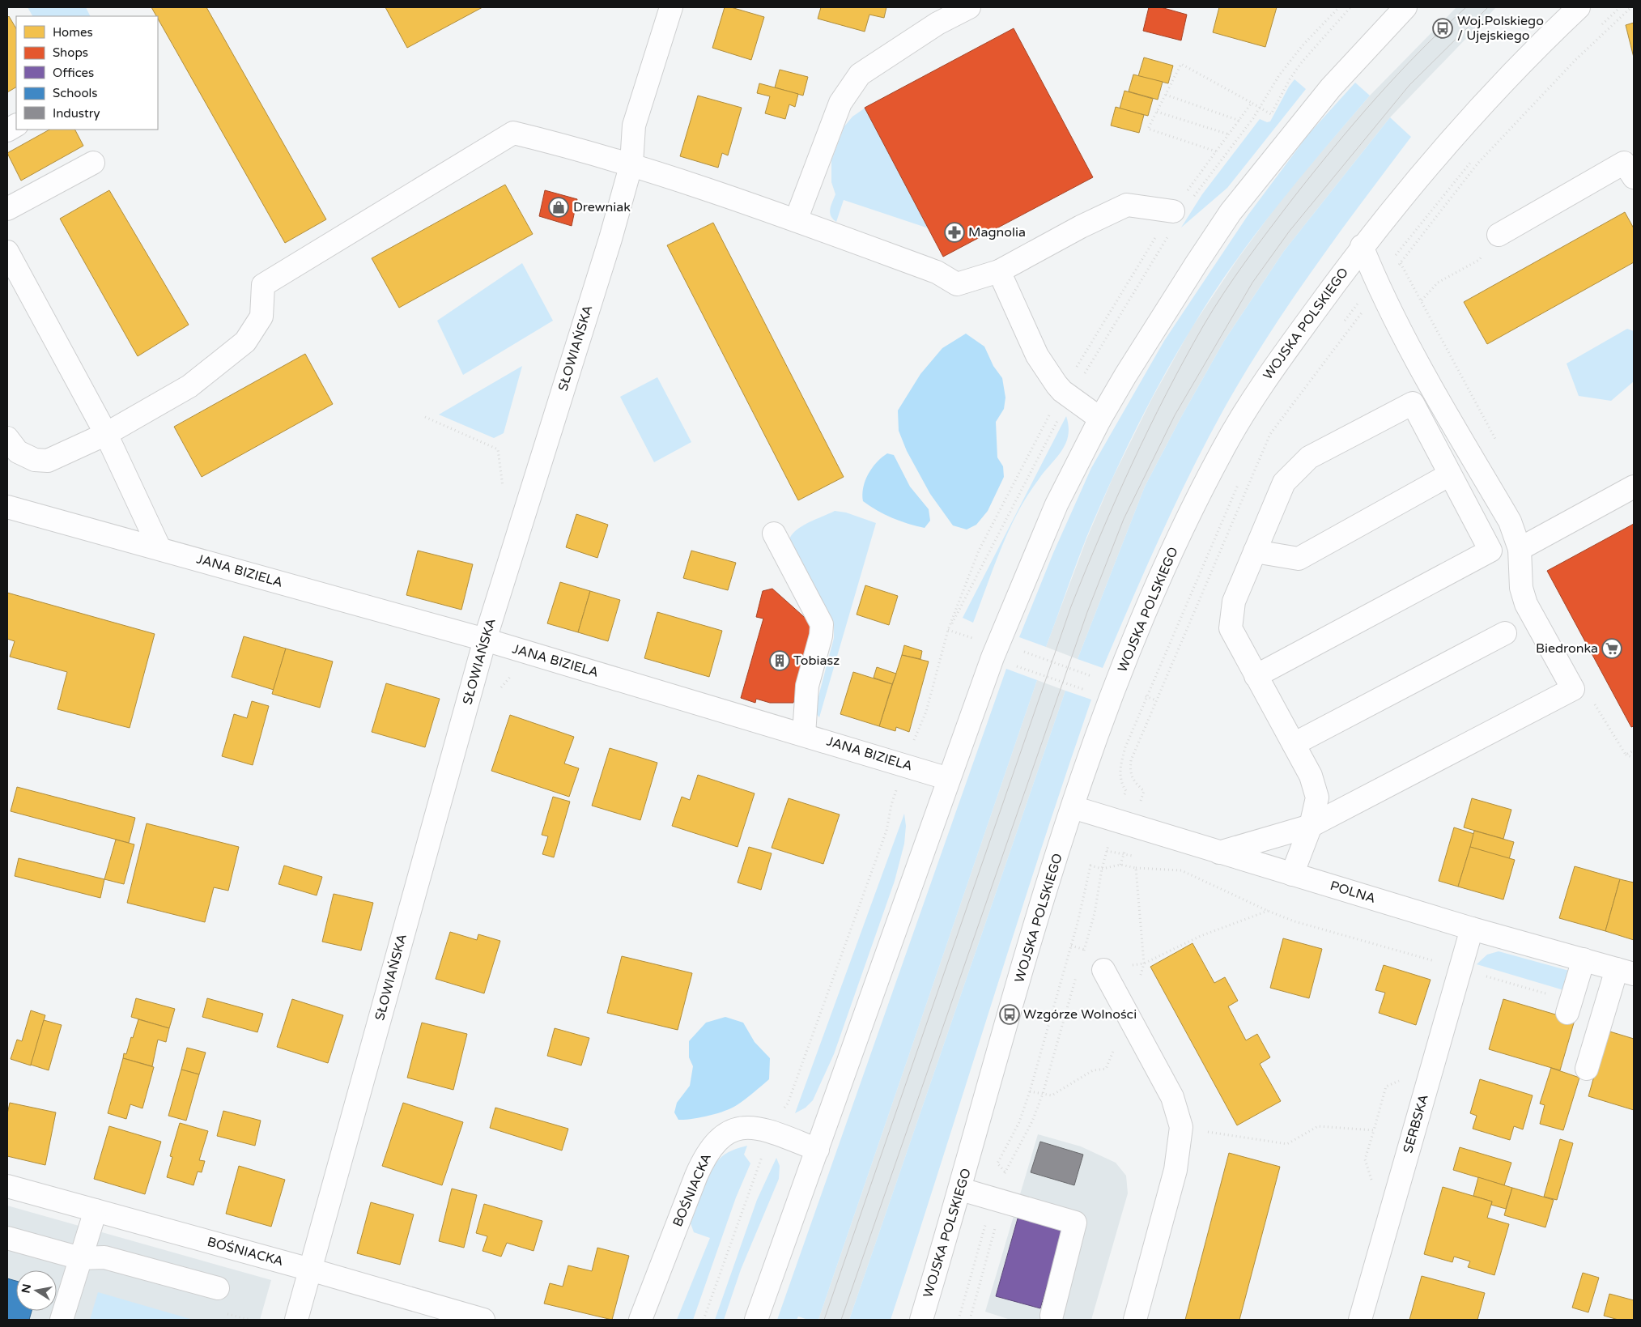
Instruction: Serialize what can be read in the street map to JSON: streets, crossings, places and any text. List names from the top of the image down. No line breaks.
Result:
{"streets":{"street":["WOJSKA POLSKIEGO","SŁOWIAŃSKA","JANA BIZIELA","POLNA","SERBSKA","BOŚNIACKA"]},"crossings":[["WOJSKA POLSKIEGO","POLNA"],["SŁOWIAŃSKA","JANA BIZIELA"],["SŁOWIAŃSKA","BOŚNIACKA"],["POLNA","SERBSKA"]],"places":{"bus stop":["Woj.Polskiego / Ujejskiego","Wzgórze Wolności"],"shop":["Drewniak"],"pharmacy":["Magnolia"],"supermarket":["Biedronka"],"building":["Tobiasz"]},"legend":["Homes","Shops","Offices","Schools","Industry"],"north":"left"}
